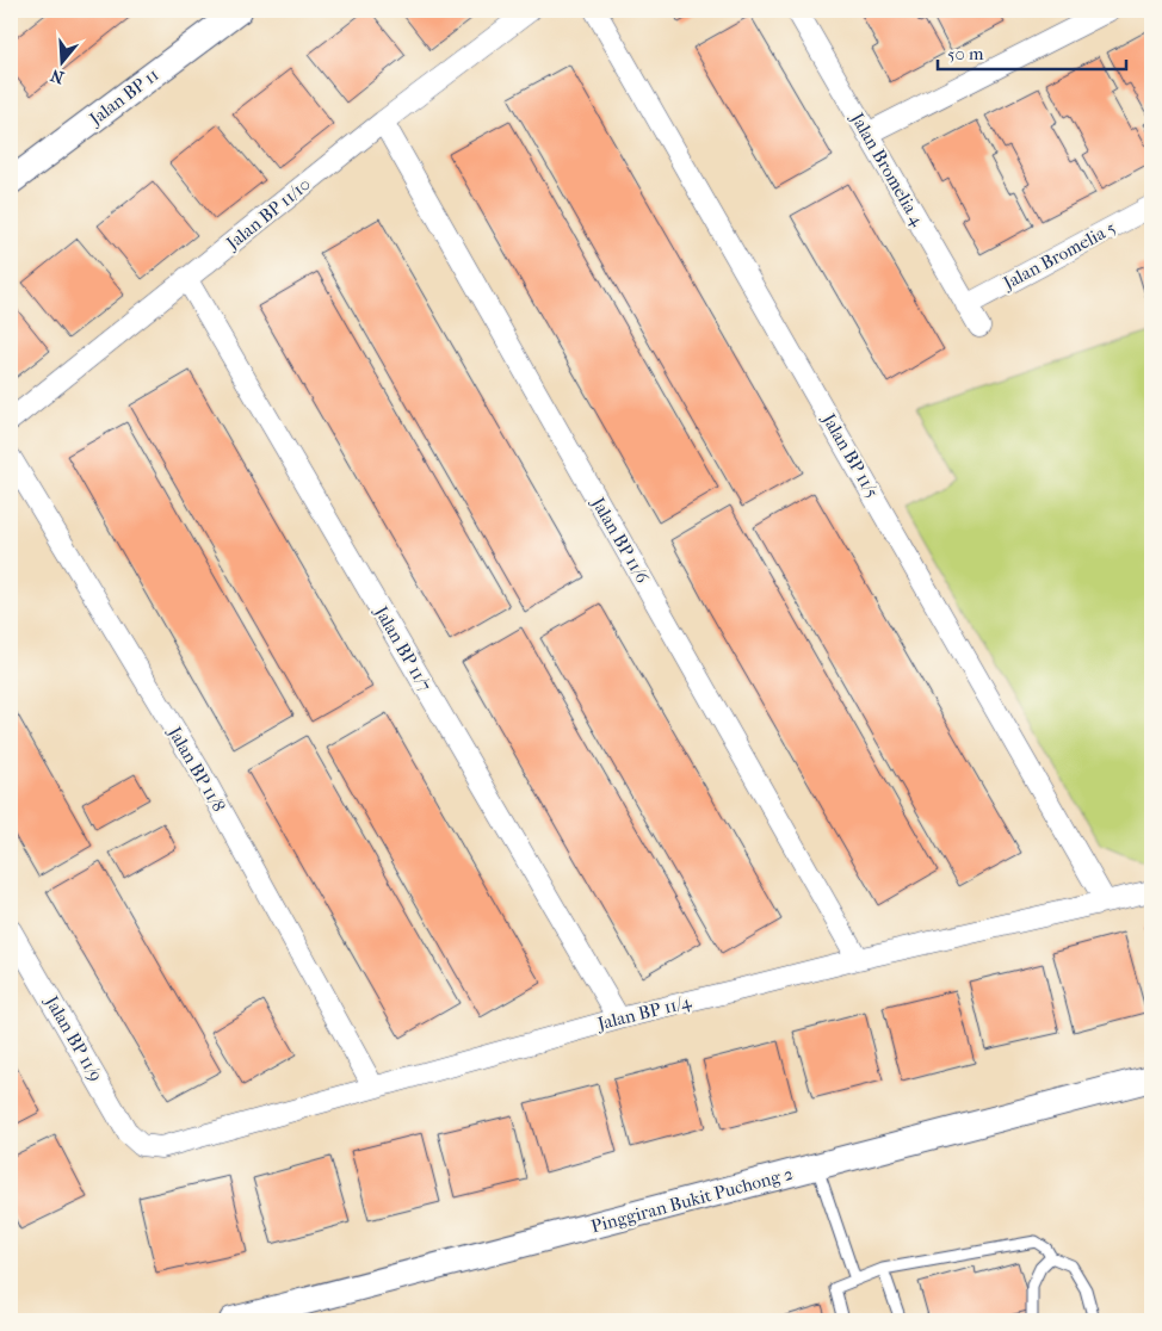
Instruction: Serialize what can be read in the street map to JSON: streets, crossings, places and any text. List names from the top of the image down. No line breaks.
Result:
{"streets":{"street":["Jalan BP 11","Jalan Bromelia 4","Jalan BP 11/10","Jalan Bromelia 5","Jalan BP 11/5","Jalan BP 11/6","Jalan BP 11/7","Jalan BP 11/8","Jalan BP 11/4","Jalan BP 11/9","Pinggiran Bukit Puchong 2"]},"crossings":[["Jalan Bromelia 4","Jalan Bromelia 5"],["Jalan BP 11/10","Jalan BP 11/6"],["Jalan BP 11/10","Jalan BP 11/7"],["Jalan BP 11/5","Jalan BP 11/4"],["Jalan BP 11/6","Jalan BP 11/4"],["Jalan BP 11/7","Jalan BP 11/4"],["Jalan BP 11/8","Jalan BP 11/4"],["Jalan BP 11/4","Jalan BP 11/9"]],"scale_bar":"50 m","north":"bottom"}
